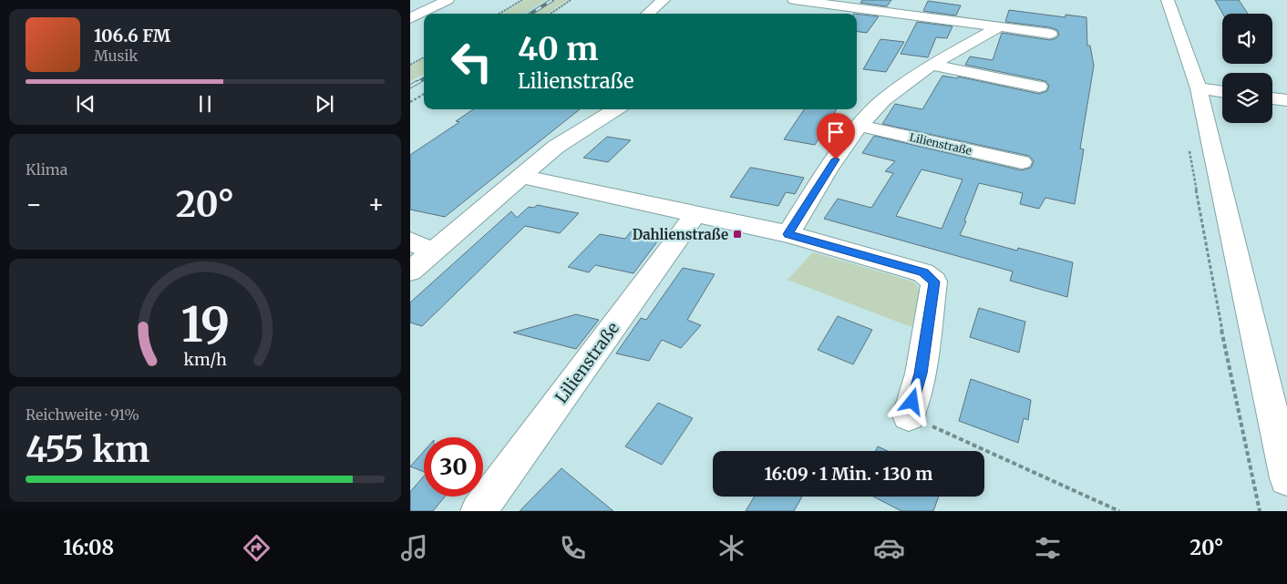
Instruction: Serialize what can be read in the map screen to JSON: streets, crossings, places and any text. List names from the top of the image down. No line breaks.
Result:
{"streets":{"street":["Lilienstraße"]},"places":{"transit":["Dahlienstraße"]},"page":{"turn":["40 m","Lilienstraße"],"song":["106.6 FM","Musik"],"tile":["Klima",["Reichweite · 91%","455 km"]],"heat":["−","20°","+"],"limit":"30","trip":"16:09 · 1 Min. · 130 m","tabs":["16:08","20°"],"gauge":["19","km/h"]}}
